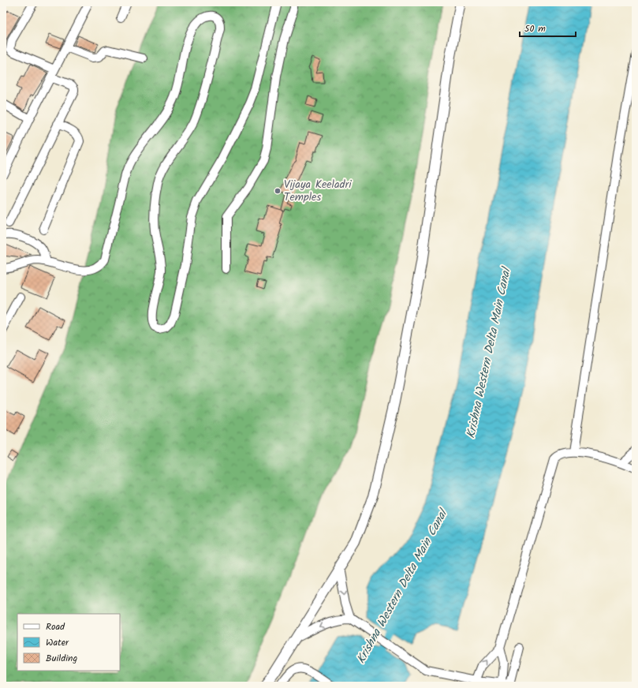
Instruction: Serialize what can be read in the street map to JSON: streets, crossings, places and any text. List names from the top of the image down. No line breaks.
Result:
{"water":["Krishna Western Delta Main Canal"],"places":["Vijaya Keeladri Temples"],"legend":["Road","Water","Building"],"scale_bar":"50 m"}
